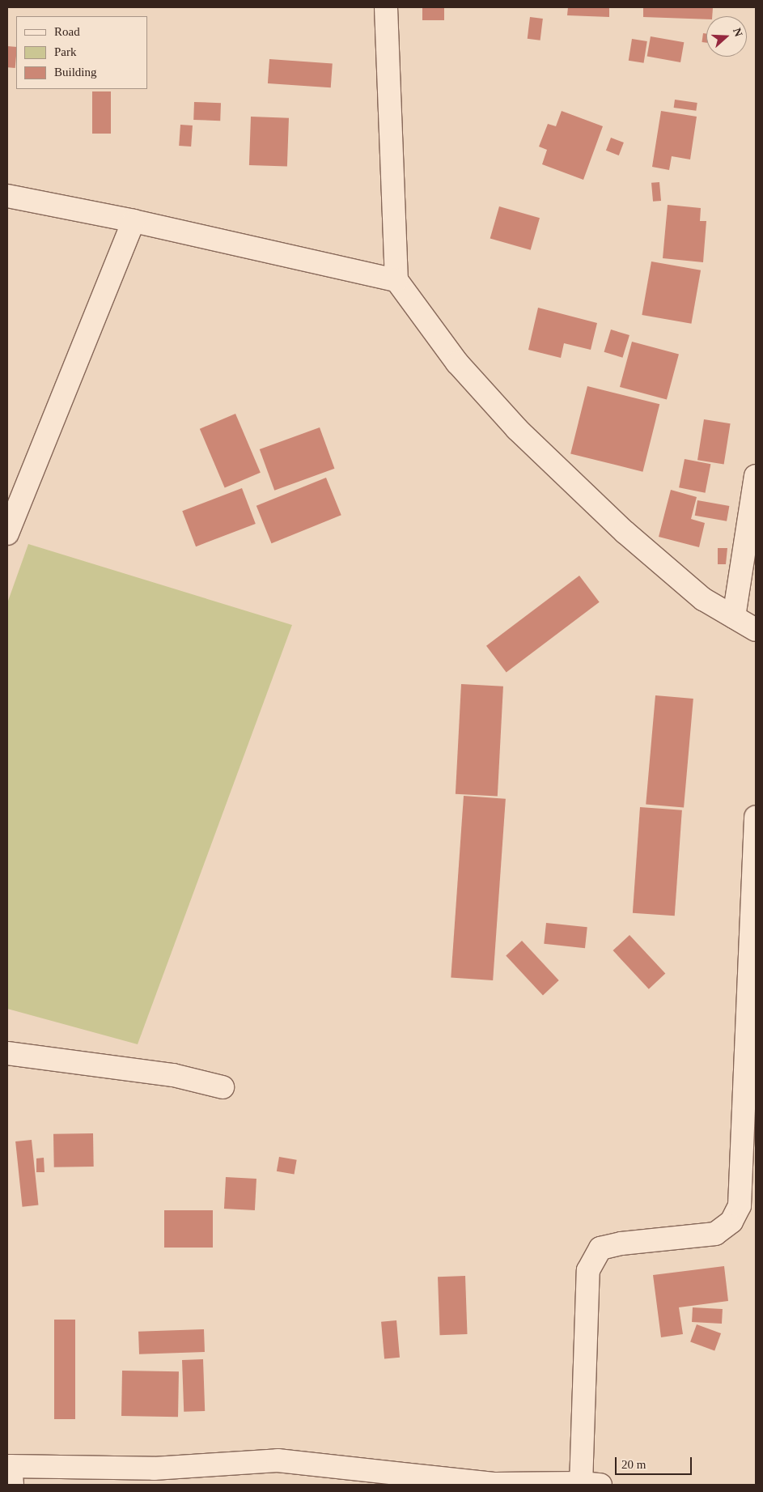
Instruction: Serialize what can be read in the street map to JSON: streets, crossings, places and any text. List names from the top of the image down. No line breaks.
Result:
{"legend":["Road","Park","Building"],"scale_bar":"20 m","north":"right"}
